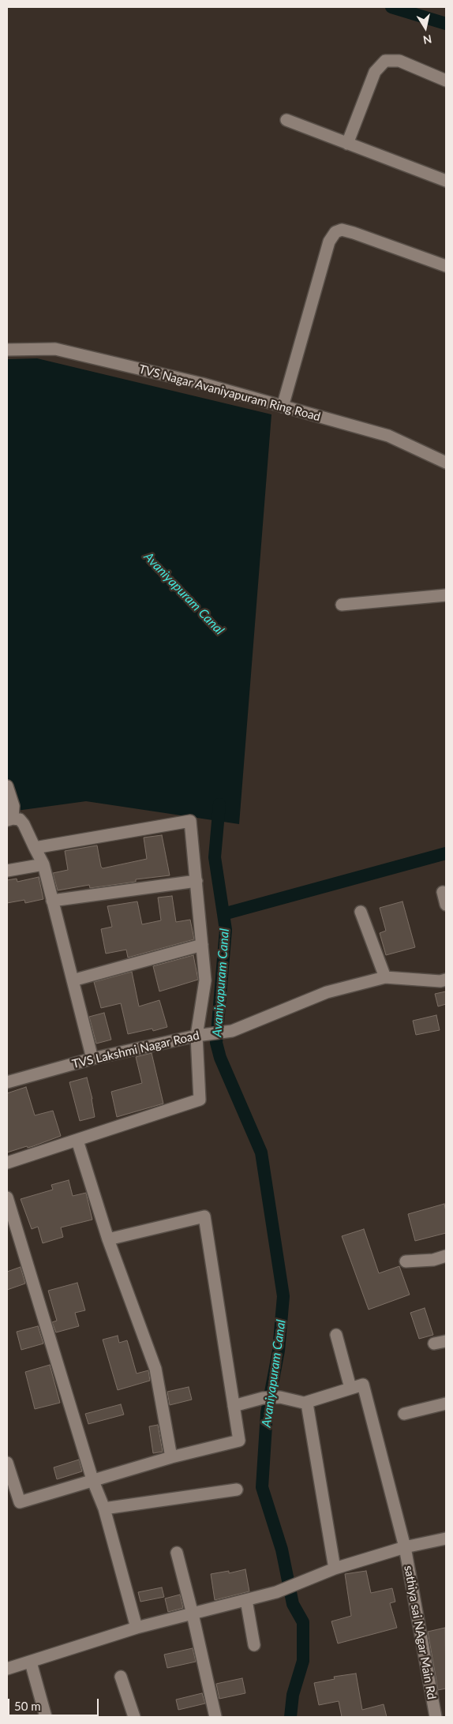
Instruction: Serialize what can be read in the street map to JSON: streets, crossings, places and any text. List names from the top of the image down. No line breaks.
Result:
{"streets":{"street":["TVS Nagar Avaniyapuram Ring Road","TVS Lakshmi Nagar Road","sathiya sai NAgar Main Rd"]},"water":["Avaniyapuram Canal"],"scale_bar":"50 m","north":"bottom"}
